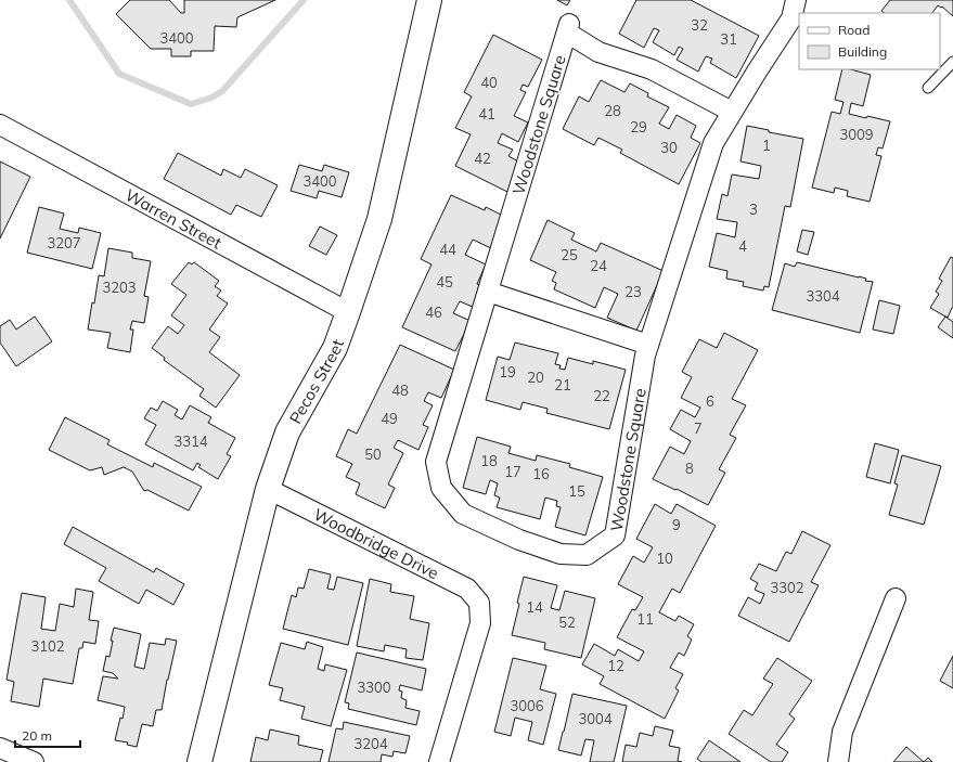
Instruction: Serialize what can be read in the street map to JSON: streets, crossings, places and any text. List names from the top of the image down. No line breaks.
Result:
{"streets":{"street":["Woodstone Square","Warren Street","Pecos Street","Woodbridge Drive"]},"crossings":[["Warren Street","Pecos Street"],["Pecos Street","Woodbridge Drive"]],"house_numbers":["32","3400","31","40","28","41","29","3009","1","30","42","3400","3","3207","4","44","25","24","45","3203","23","3304","46","19","20","21","48","22","6","49","7","3314","50","18","8","17","16","15","9","10","3302","14","11","52","3102","12","3300","3006","3004","3204"],"legend":["Road","Building"],"scale_bar":"20 m"}
